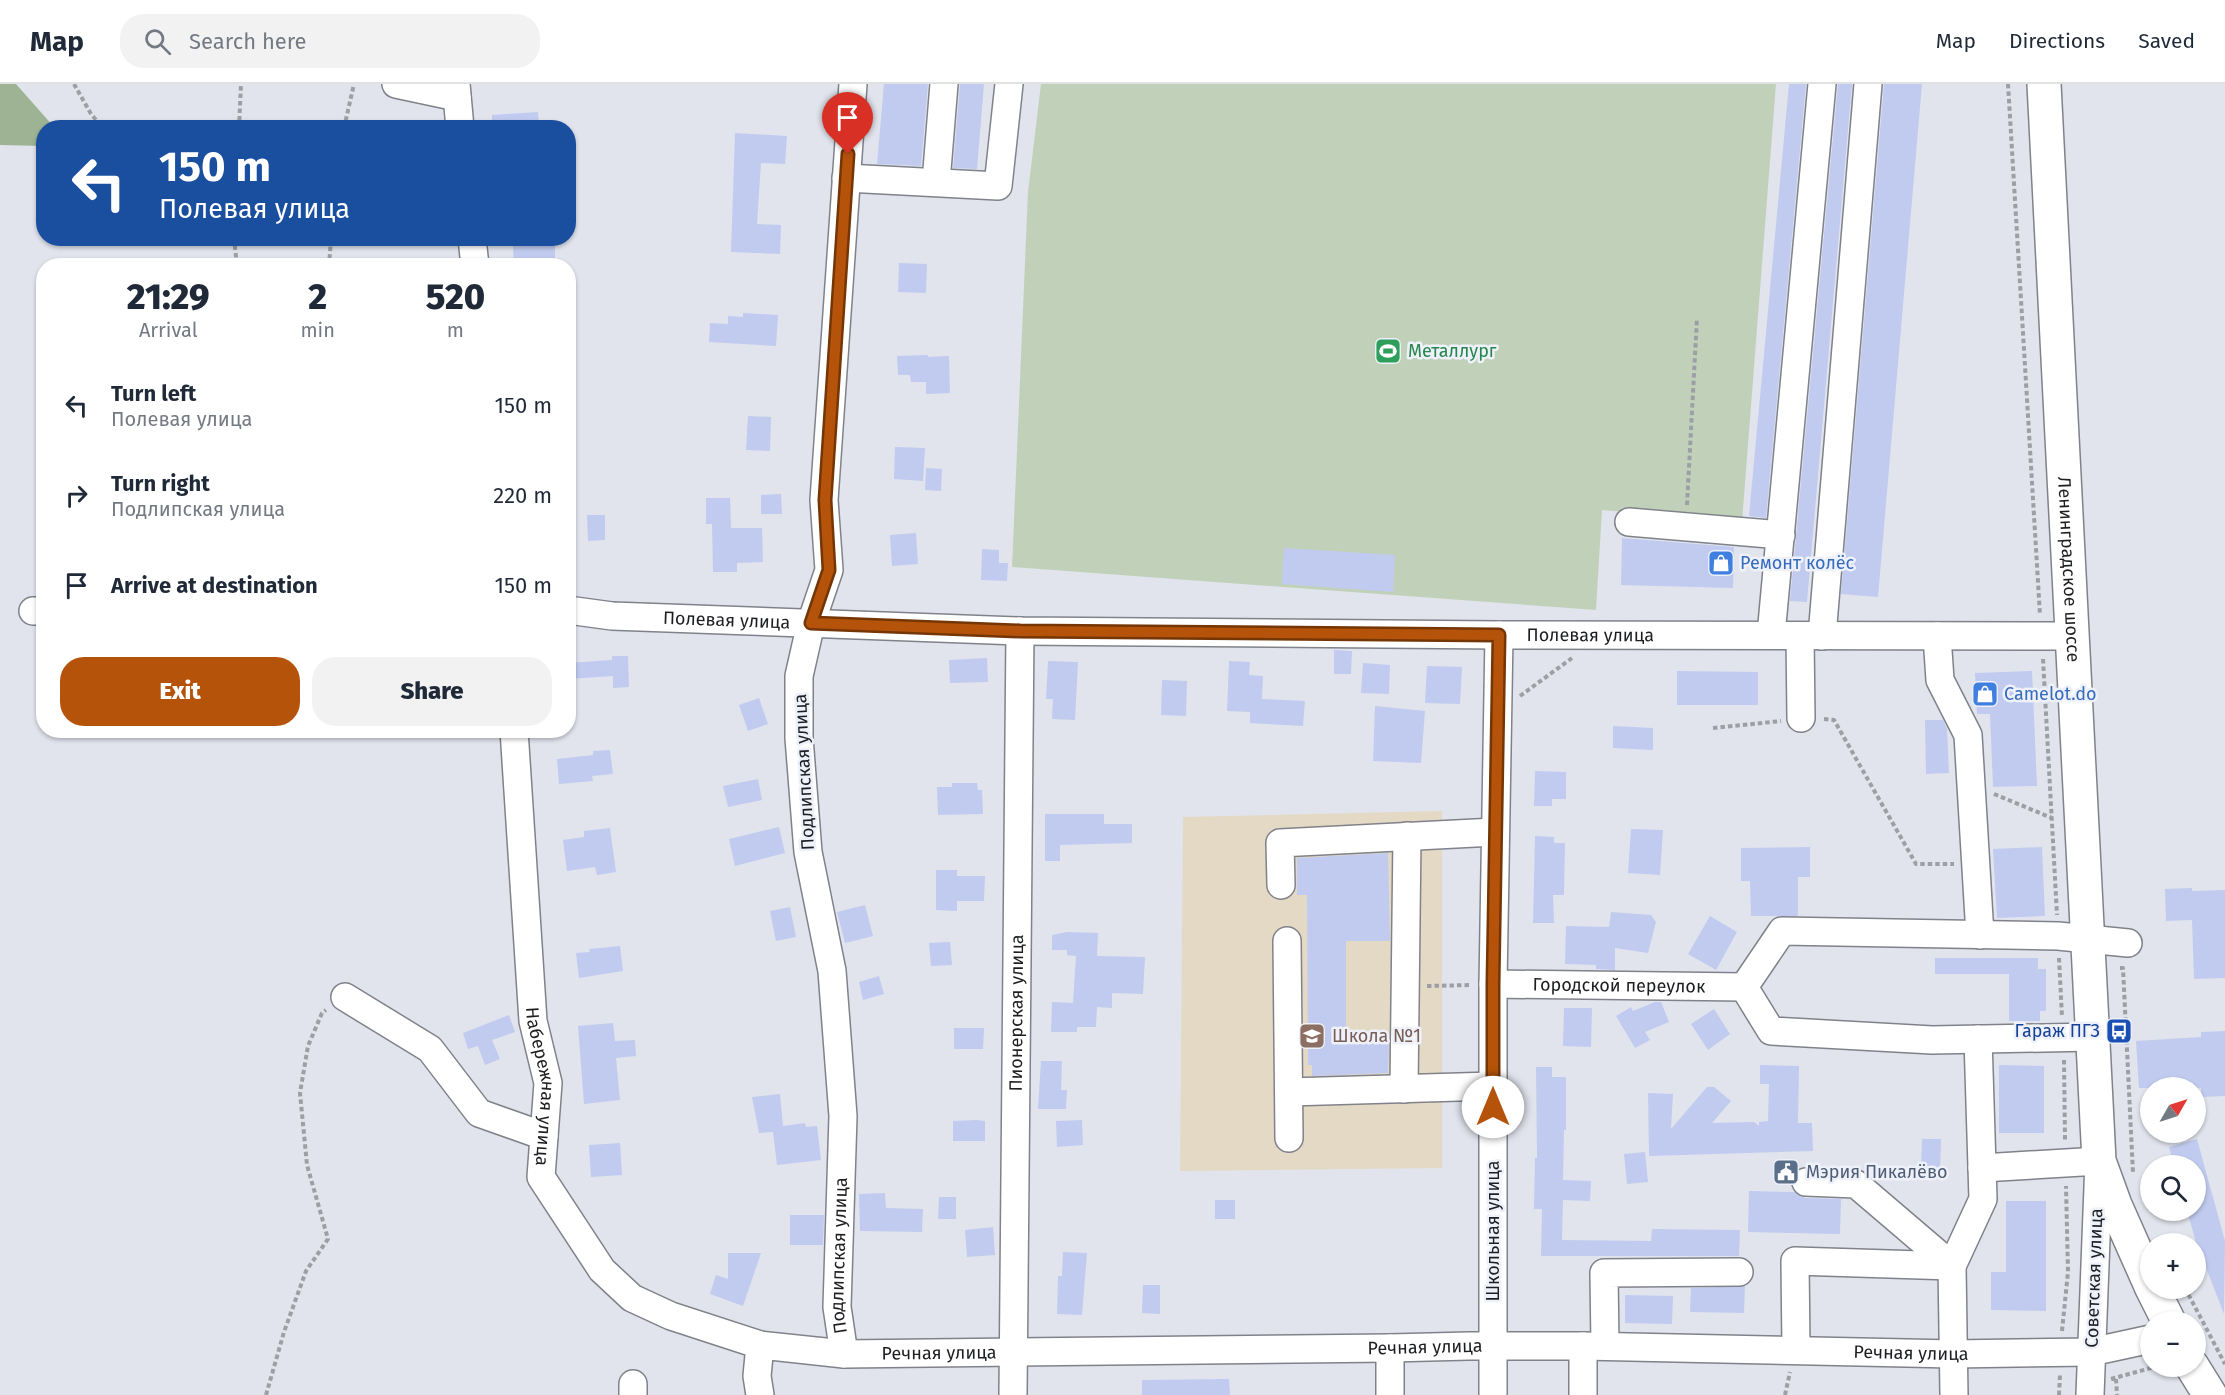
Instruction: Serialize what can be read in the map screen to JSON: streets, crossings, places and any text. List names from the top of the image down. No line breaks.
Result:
{"streets":{"main road":["Ленинградское шоссе"],"street":["Полевая улица","Подлипская улица","Городской переулок","Пионерская улица","Набережная улица","Школьная улица","Советская улица","Речная улица"]},"crossings":[["Ленинградское шоссе","Полевая улица"],["Ленинградское шоссе","Советская улица"],["Полевая улица","Подлипская улица"],["Полевая улица","Пионерская улица"],["Полевая улица","Школьная улица"],["Подлипская улица","Речная улица"],["Городской переулок","Школьная улица"],["Пионерская улица","Речная улица"],["Набережная улица","Речная улица"],["Школьная улица","Речная улица"],["Советская улица","Речная улица"]],"places":{"sports":["Металлург"],"shop":["Ремонт колёс","Camelot.do"],"bus stop":["Гараж ПГЗ"],"school or university":["Школа №1"],"public building":["Мэрия Пикалёво"]},"north":"top right","page":{"header":"Map","search":"Search here","nav":["Map","Directions","Saved"],"turn":["150 m","Полевая улица"],"eta":["21:29","Arrival","2","min","520","m"],"list":[{"name":"Turn left","note":"Полевая улица","value":"150 m"},{"name":"Turn right","note":"Подлипская улица","value":"220 m"},{"name":"Arrive at destination","value":"150 m"}],"buttons":["Exit","Share"],"map_buttons":["+","−"]}}
